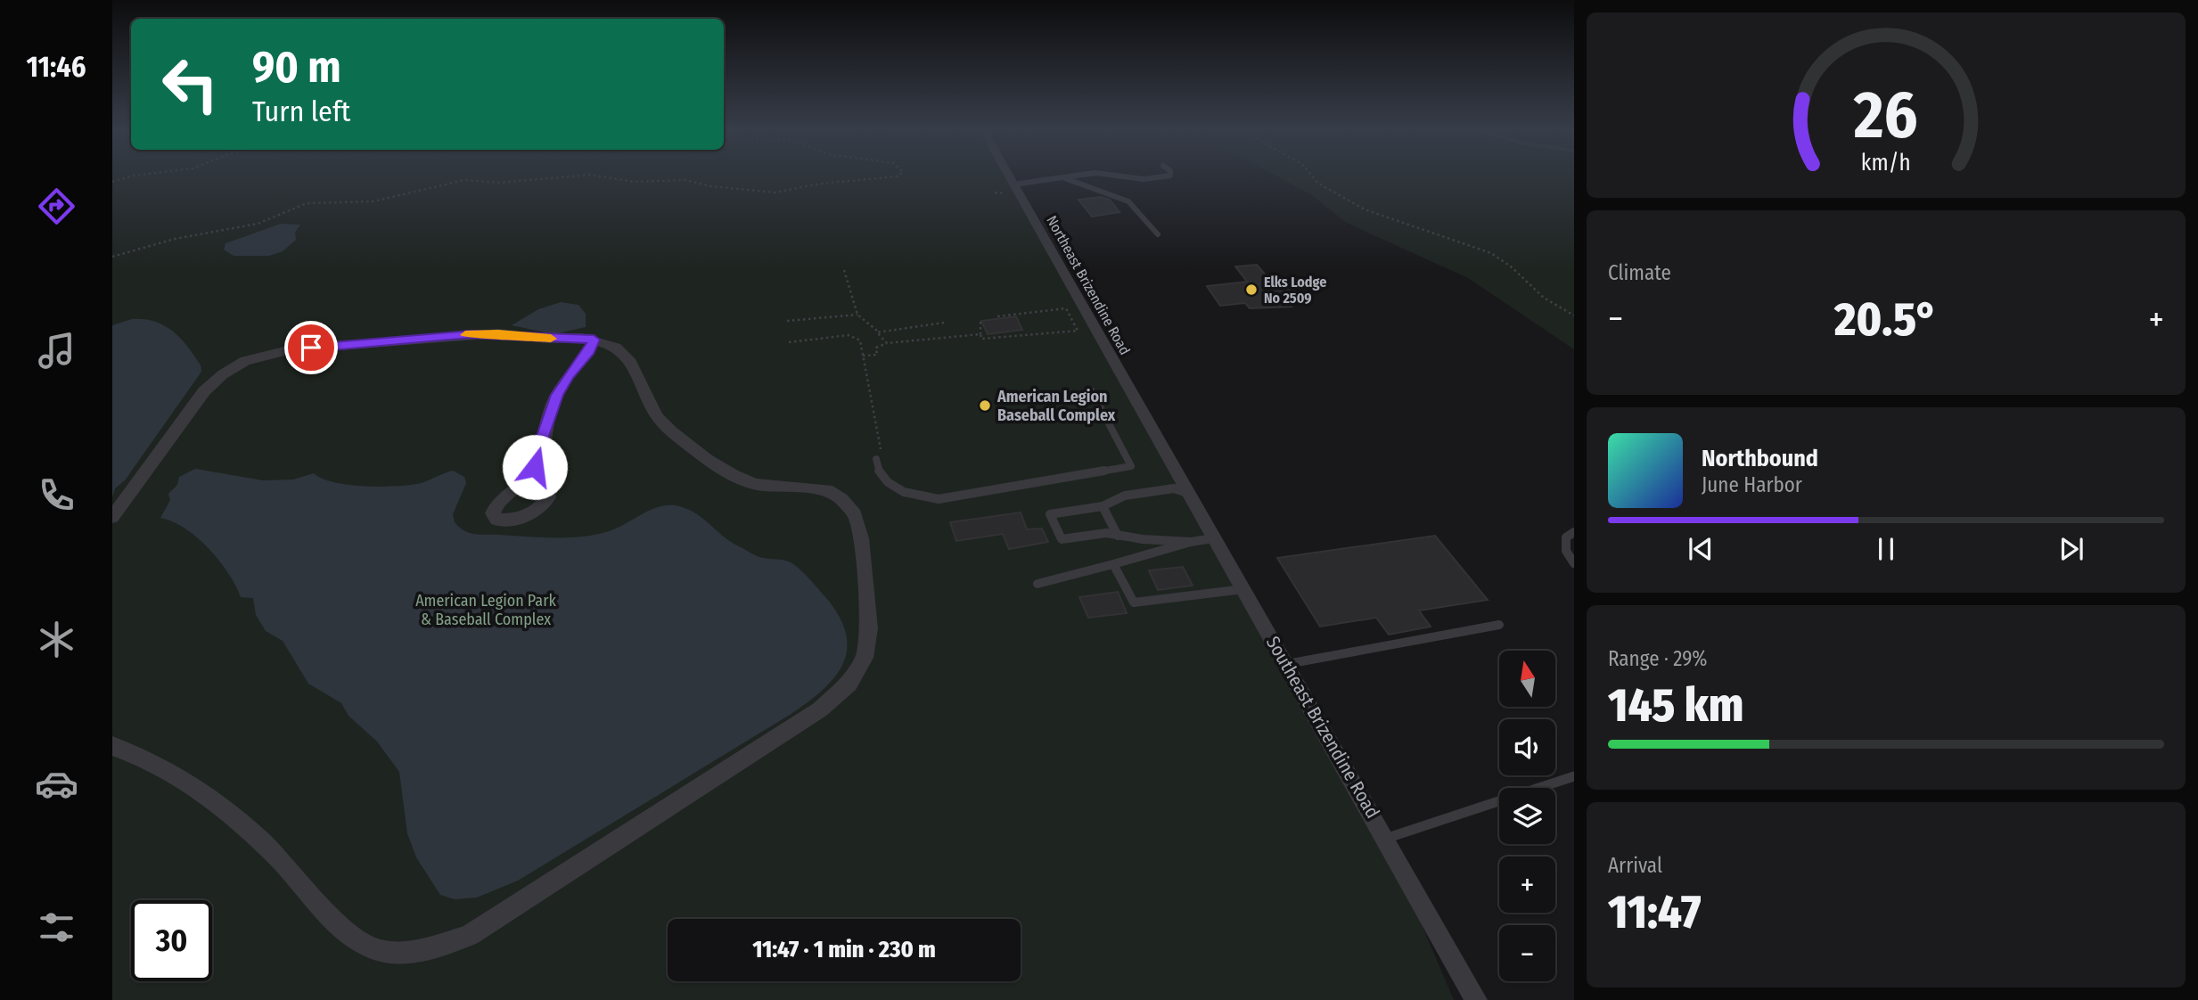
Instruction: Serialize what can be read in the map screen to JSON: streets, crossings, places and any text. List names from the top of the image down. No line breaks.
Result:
{"streets":{"street":["Northeast Brizendine Road","Southeast Brizendine Road"]},"crossings":[["Northeast Brizendine Road","Southeast Brizendine Road"]],"parks":["American Legion Park & Baseball Complex"],"places":["Elks Lodge No 2509","American Legion Baseball Complex"],"north":"top","page":{"tabs":"11:46","turn":["90 m","Turn left"],"tile":["Climate",["Range · 29%","145 km"],["Arrival","11:47"]],"heat":["−","20.5°","+"],"song":["Northbound","June Harbor"],"map_buttons":["+","−"],"limit":"30","trip":"11:47 · 1 min · 230 m","gauge":["26","km/h"]}}
